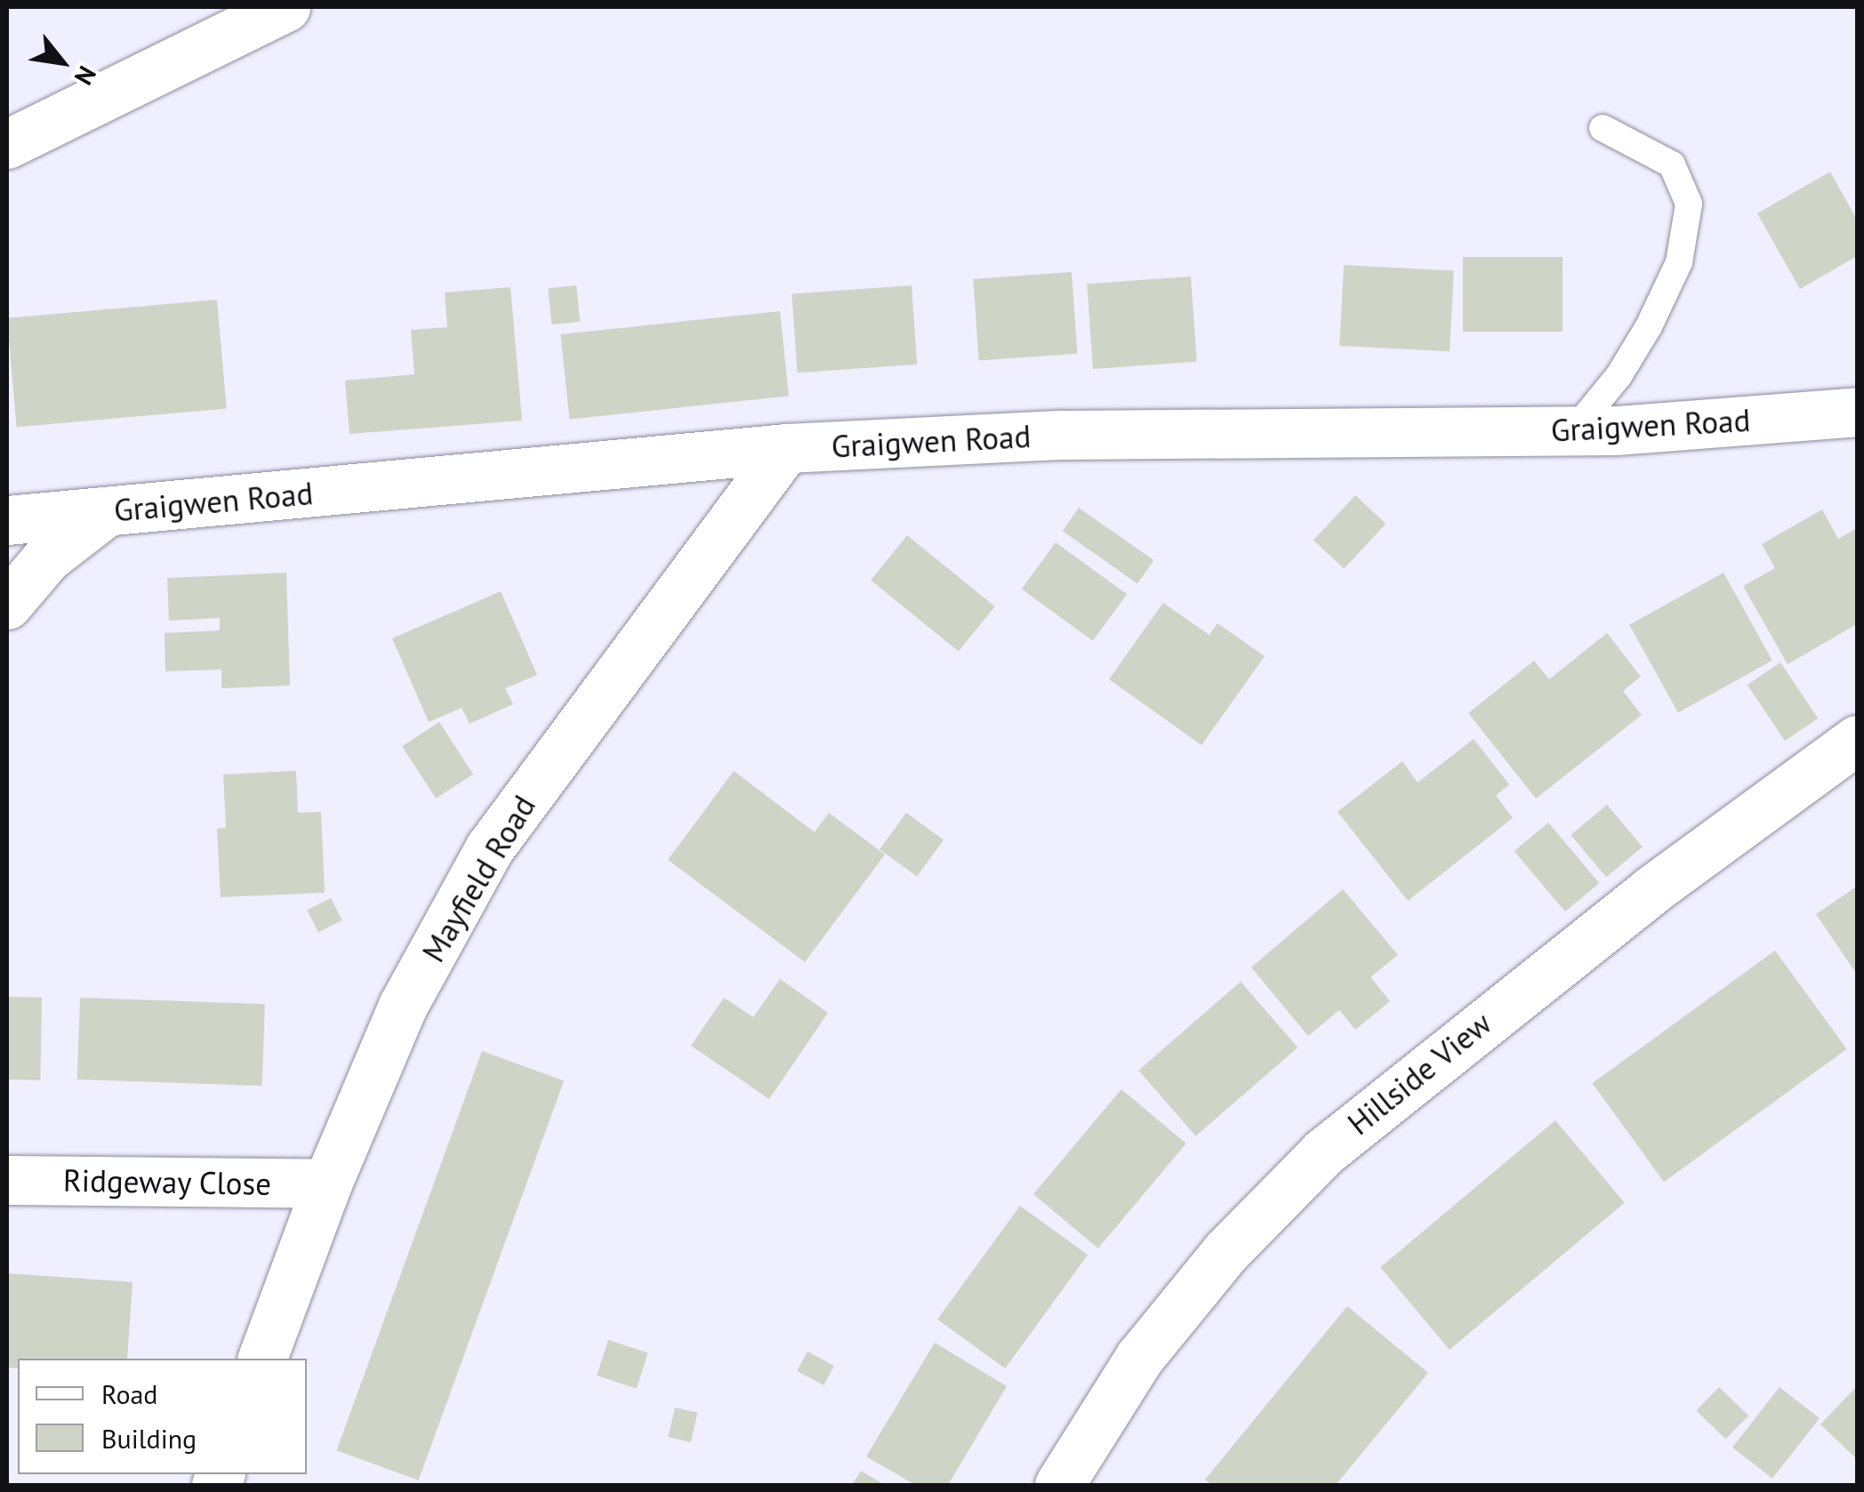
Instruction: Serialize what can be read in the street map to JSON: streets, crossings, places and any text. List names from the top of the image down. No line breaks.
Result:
{"streets":{"street":["Graigwen Road","Mayfield Road","Hillside View","Ridgeway Close"]},"crossings":[["Graigwen Road","Mayfield Road"],["Mayfield Road","Ridgeway Close"]],"legend":["Road","Building"],"north":"bottom right"}
